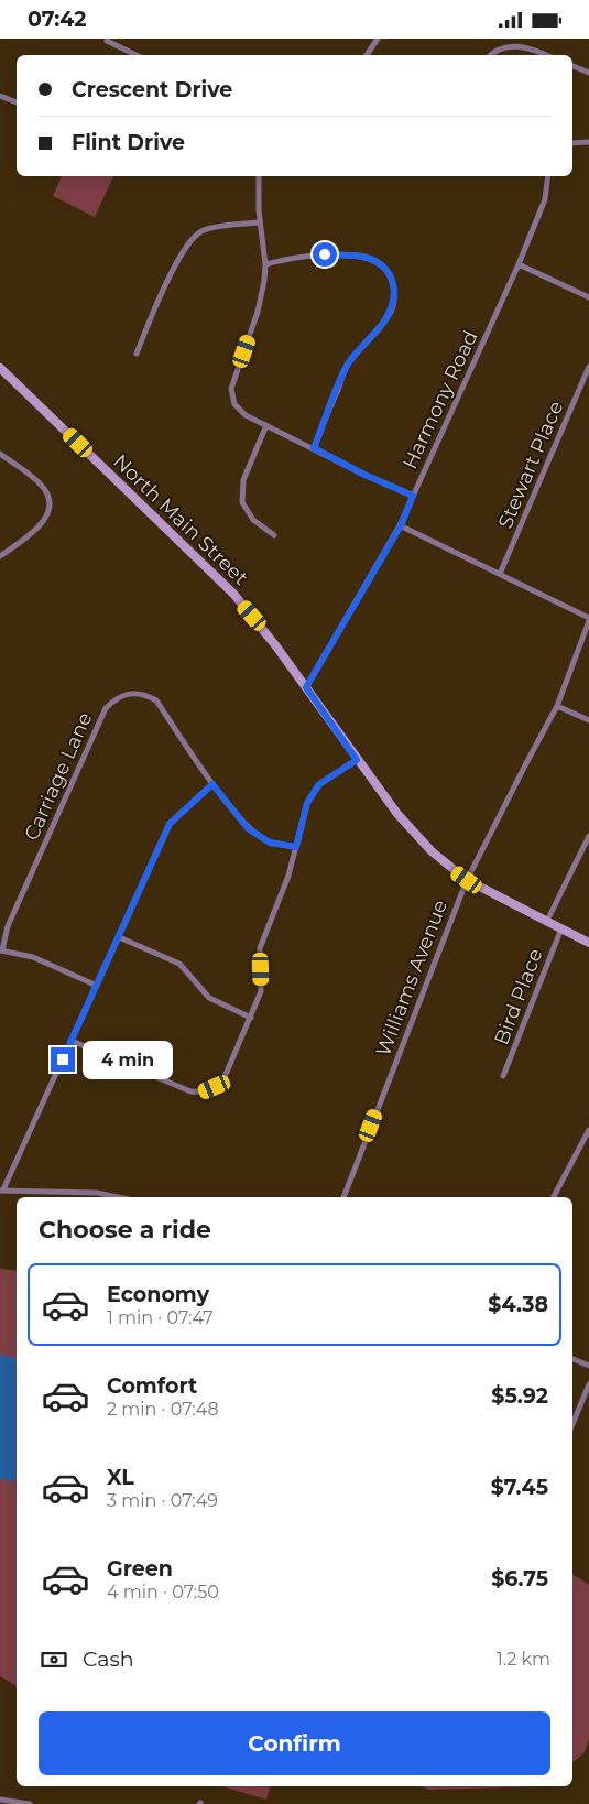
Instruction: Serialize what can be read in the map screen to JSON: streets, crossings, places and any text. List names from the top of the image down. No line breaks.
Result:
{"streets":{"main road":["North Main Street"],"street":["Harmony Road","Stewart Place","Carriage Lane","Williams Avenue","Bird Place"]},"crossings":[["Harmony Road","North Main Street"],["North Main Street","Williams Avenue"],["North Main Street","Bird Place"]],"page":{"status":"07:42","banner":["Crescent Drive","Flint Drive"],"bubble":"4 min","heading":"Choose a ride","list":[{"name":"Economy","note":"1 min · 07:47","value":"$4.38"},{"name":"Comfort","note":"2 min · 07:48","value":"$5.92"},{"name":"XL","note":"3 min · 07:49","value":"$7.45"},{"name":"Green","note":"4 min · 07:50","value":"$6.75"}],"pay":["Cash","1.2 km"],"buttons":"Confirm"}}
